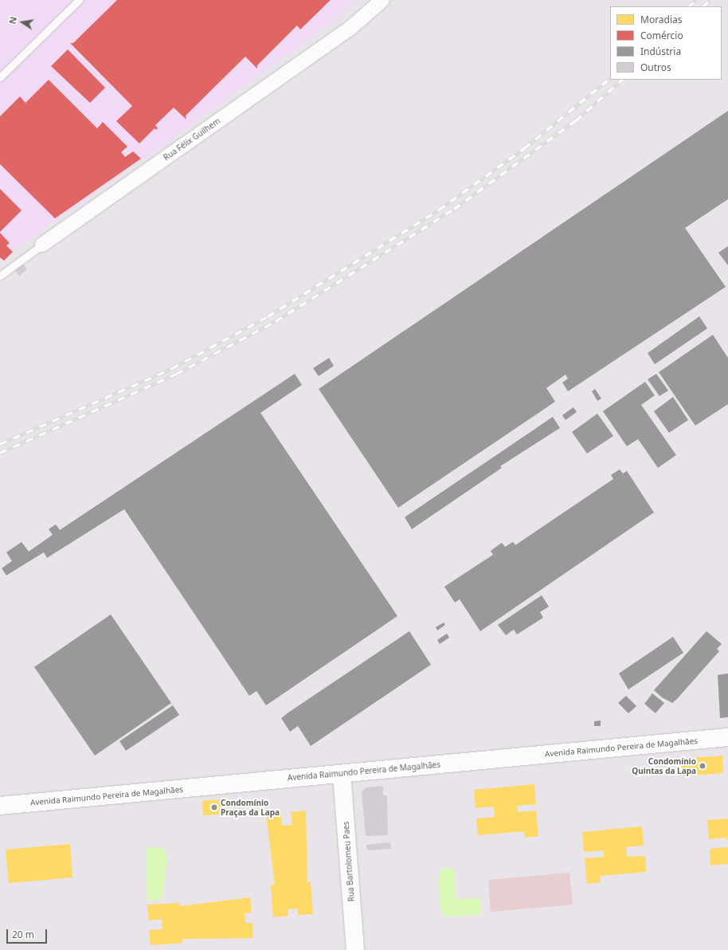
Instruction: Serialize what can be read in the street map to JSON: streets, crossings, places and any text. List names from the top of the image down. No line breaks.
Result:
{"streets":{"street":["Rua Félix Guilhem","Avenida Raimundo Pereira de Magalhães","Rua Bartolomeu Paes"]},"crossings":[["Avenida Raimundo Pereira de Magalhães","Rua Bartolomeu Paes"]],"places":["Condomínio Quintas da Lapa","Condomínio Praças da Lapa"],"legend":["Moradias","Comércio","Indústria","Outros"],"scale_bar":"20 m","north":"left"}
